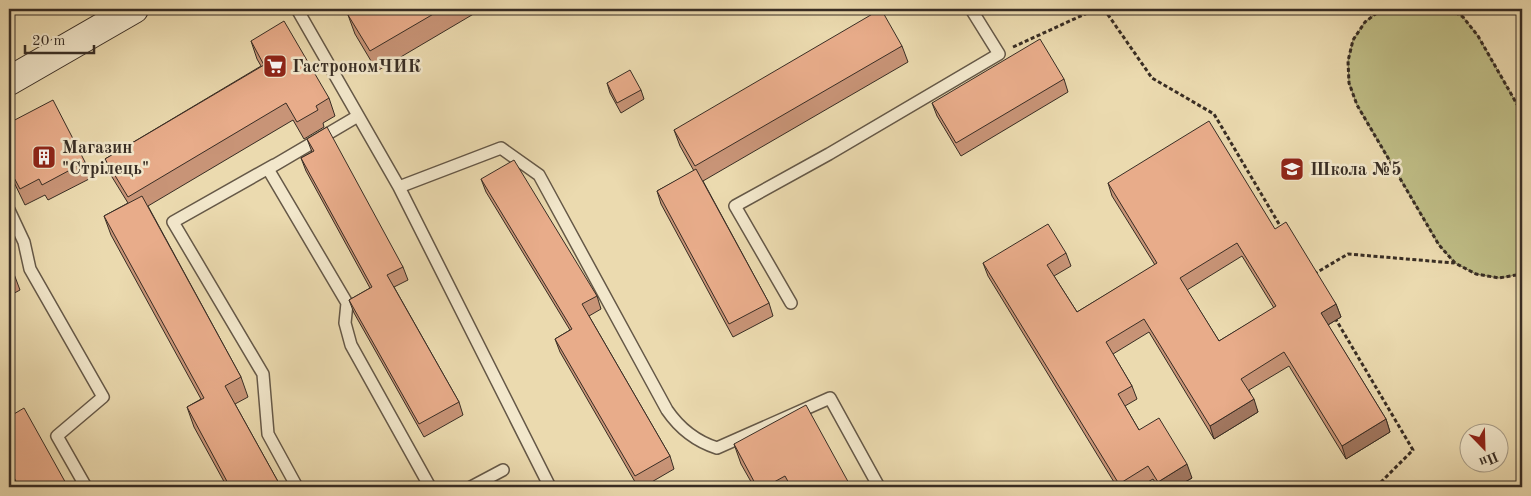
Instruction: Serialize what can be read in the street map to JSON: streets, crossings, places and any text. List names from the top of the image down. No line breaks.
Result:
{"places":{"supermarket":["ГастрономЧИК"],"building":["Магазин \"Стрілець\""],"school or university":["Школа №5"]},"scale_bar":"20 m","north":"bottom right"}
